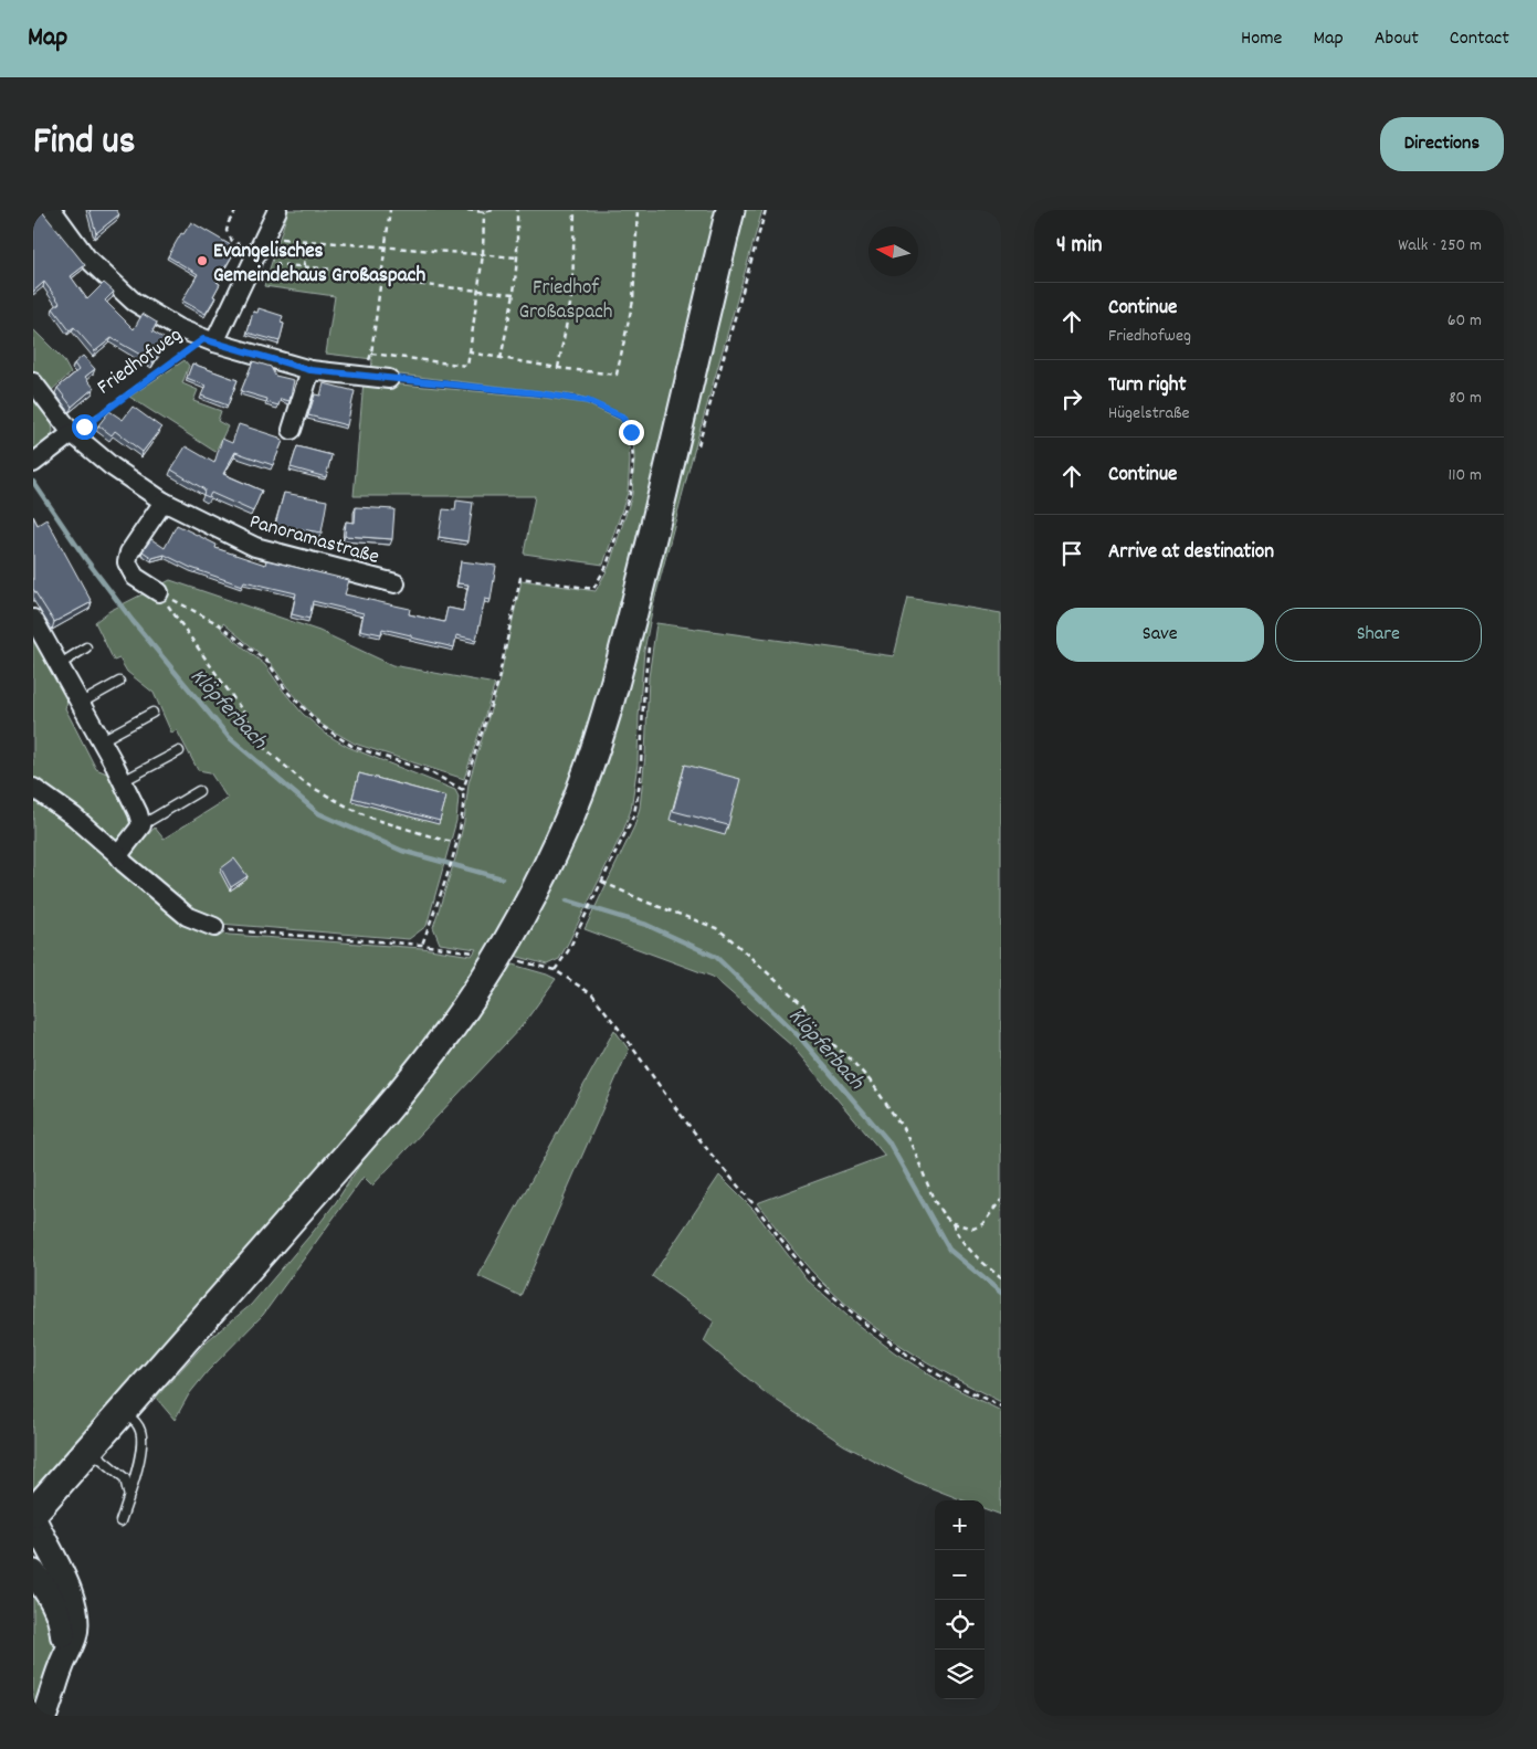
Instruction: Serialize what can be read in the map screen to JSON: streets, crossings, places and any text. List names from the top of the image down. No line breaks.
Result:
{"streets":{"street":["Friedhofweg","Panoramastraße"]},"crossings":[["Friedhofweg","Panoramastraße"]],"water":["Klöpferbach"],"parks":["Friedhof Großaspach"],"places":["Evangelisches Gemeindehaus Großaspach"],"north":"left","page":{"header":"Map","nav":["Home","Map","About","Contact"],"title":"Find us","buttons":["Directions",["Save","Share"]],"heading":["4 min","Walk · 250 m"],"list":[["Continue","Friedhofweg","60 m"],["Turn right","Hügelstraße","80 m"],["Continue","110 m"],"Arrive at destination"],"map_buttons":["+","−"]}}
